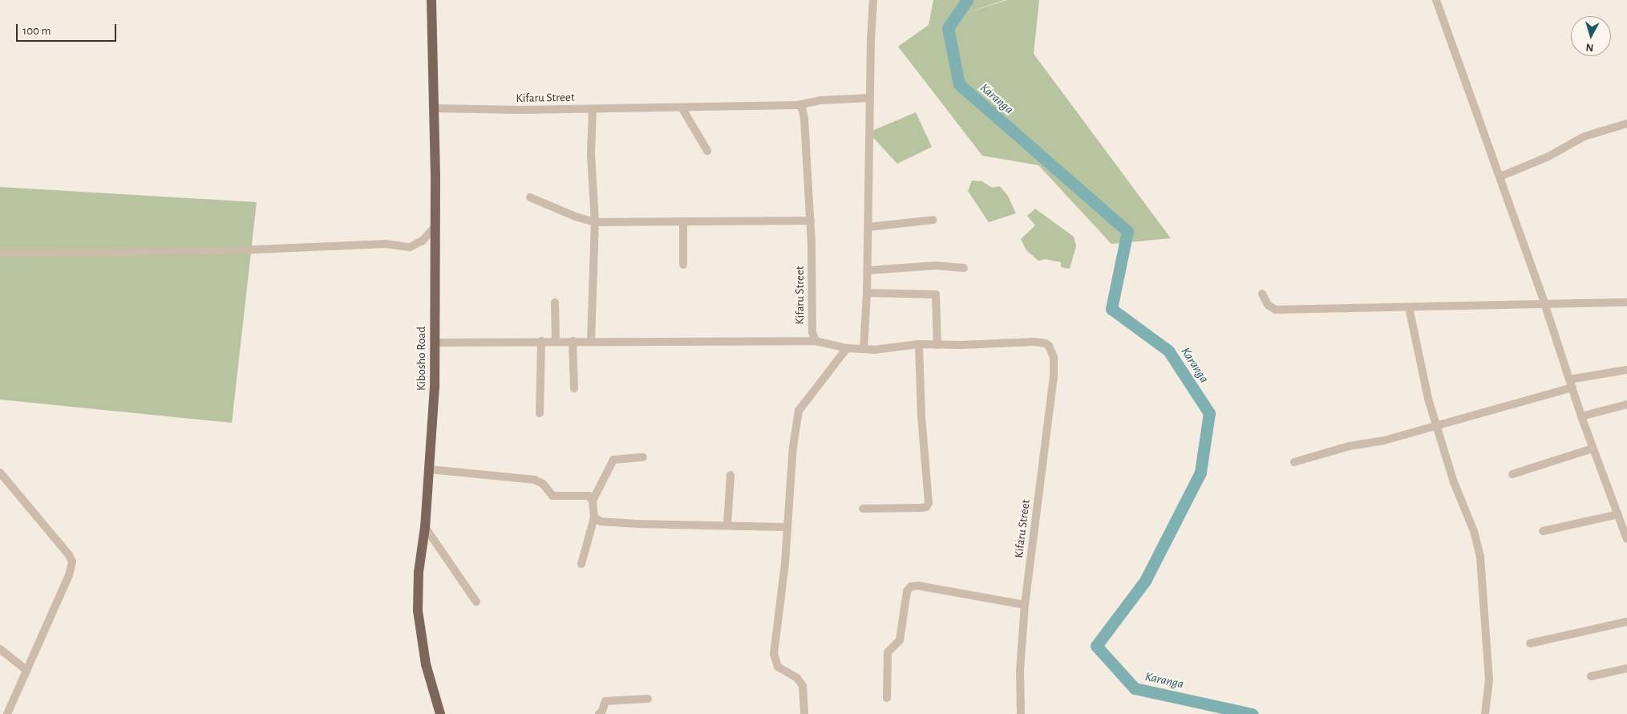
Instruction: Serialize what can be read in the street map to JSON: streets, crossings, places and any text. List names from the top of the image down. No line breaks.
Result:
{"streets":{"main road":["Kibosho Road"],"street":["Kifaru Street"]},"crossings":[["Kifaru Street","Kibosho Road"]],"water":["Karanga"],"scale_bar":"100 m","north":"bottom"}
